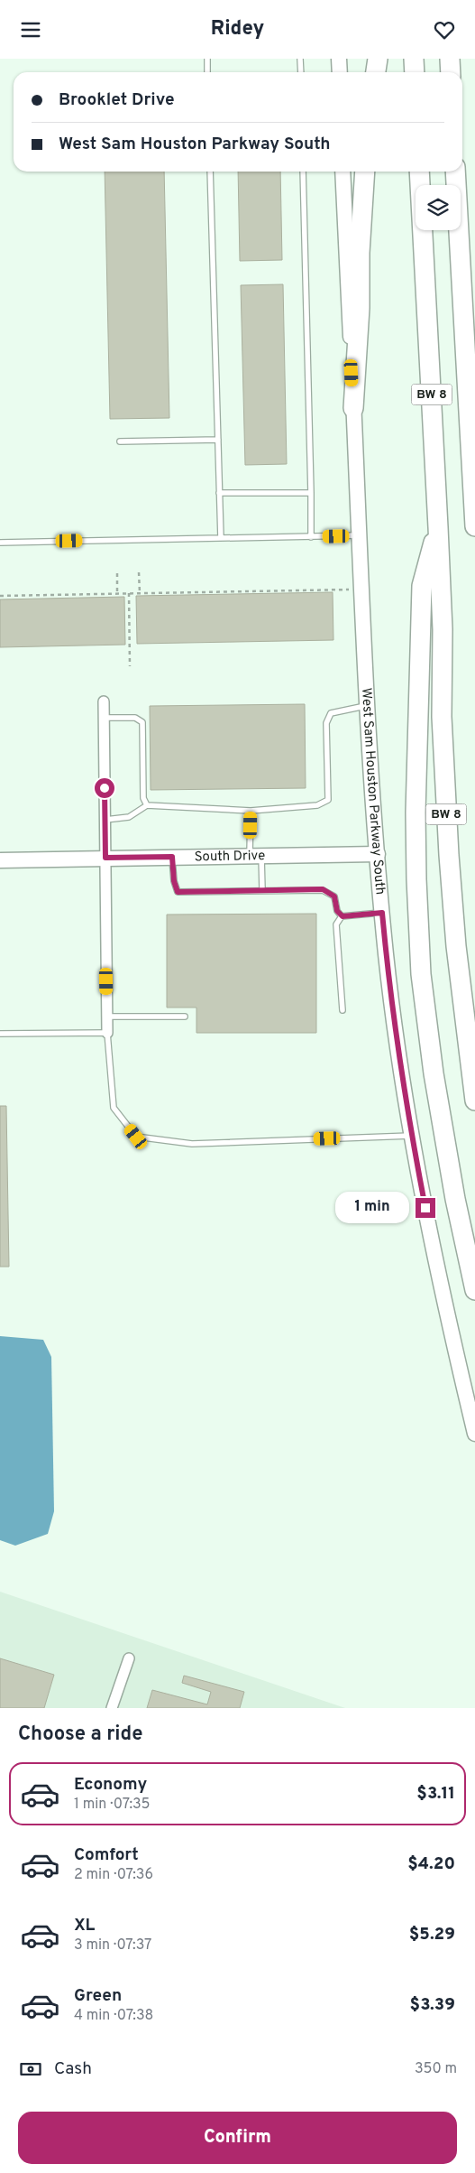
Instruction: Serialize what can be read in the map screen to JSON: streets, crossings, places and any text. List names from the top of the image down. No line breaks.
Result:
{"streets":{"highway":["BW 8"],"main road":["West Sam Houston Parkway South","South Drive"]},"crossings":[["West Sam Houston Parkway South","South Drive"]],"page":{"header":"Ridey","banner":["Brooklet Drive","West Sam Houston Parkway South"],"bubble":"1 min","heading":"Choose a ride","list":[{"name":"Economy","note":"1 min · 07:35","value":"$3.11"},{"name":"Comfort","note":"2 min · 07:36","value":"$4.20"},{"name":"XL","note":"3 min · 07:37","value":"$5.29"},{"name":"Green","note":"4 min · 07:38","value":"$3.39"}],"pay":["Cash","350 m"],"buttons":"Confirm"}}
